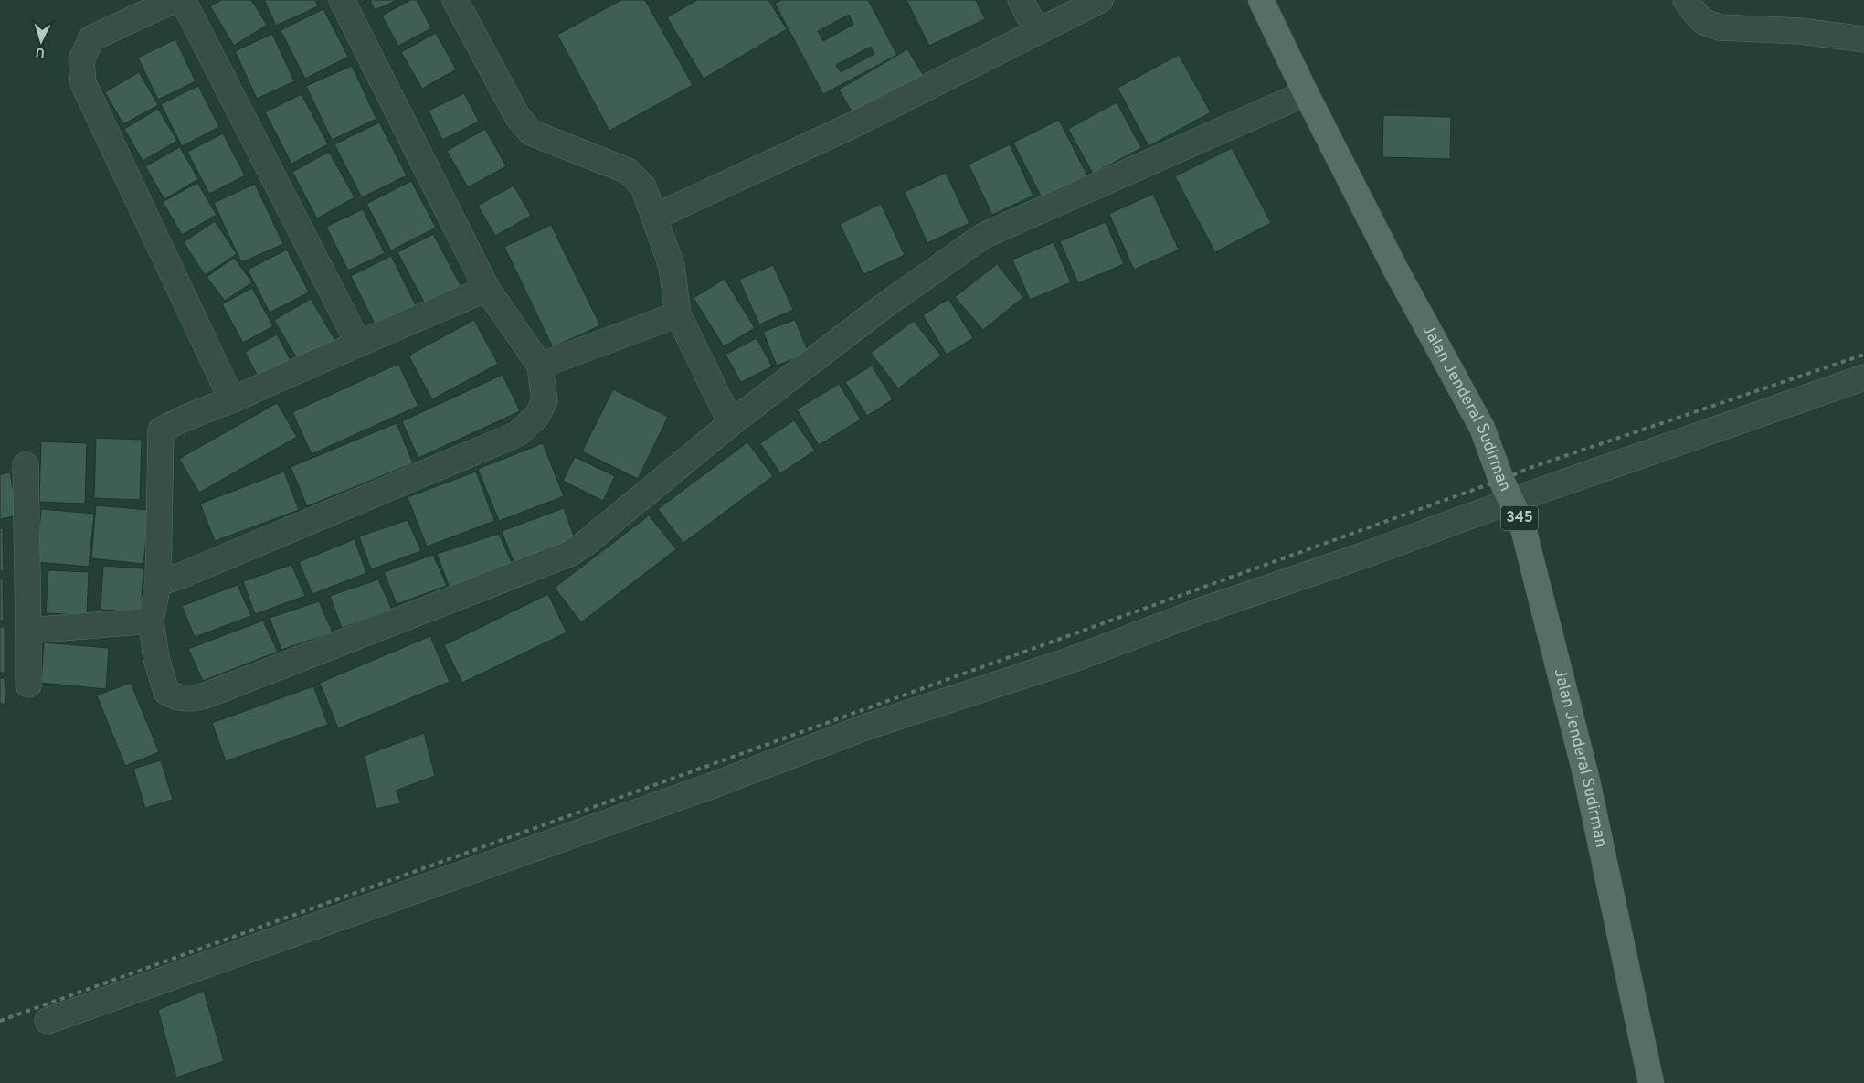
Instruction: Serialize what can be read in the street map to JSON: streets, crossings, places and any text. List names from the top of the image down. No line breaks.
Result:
{"streets":{"main road":["Jalan Jenderal Sudirman","345"]},"north":"bottom"}
